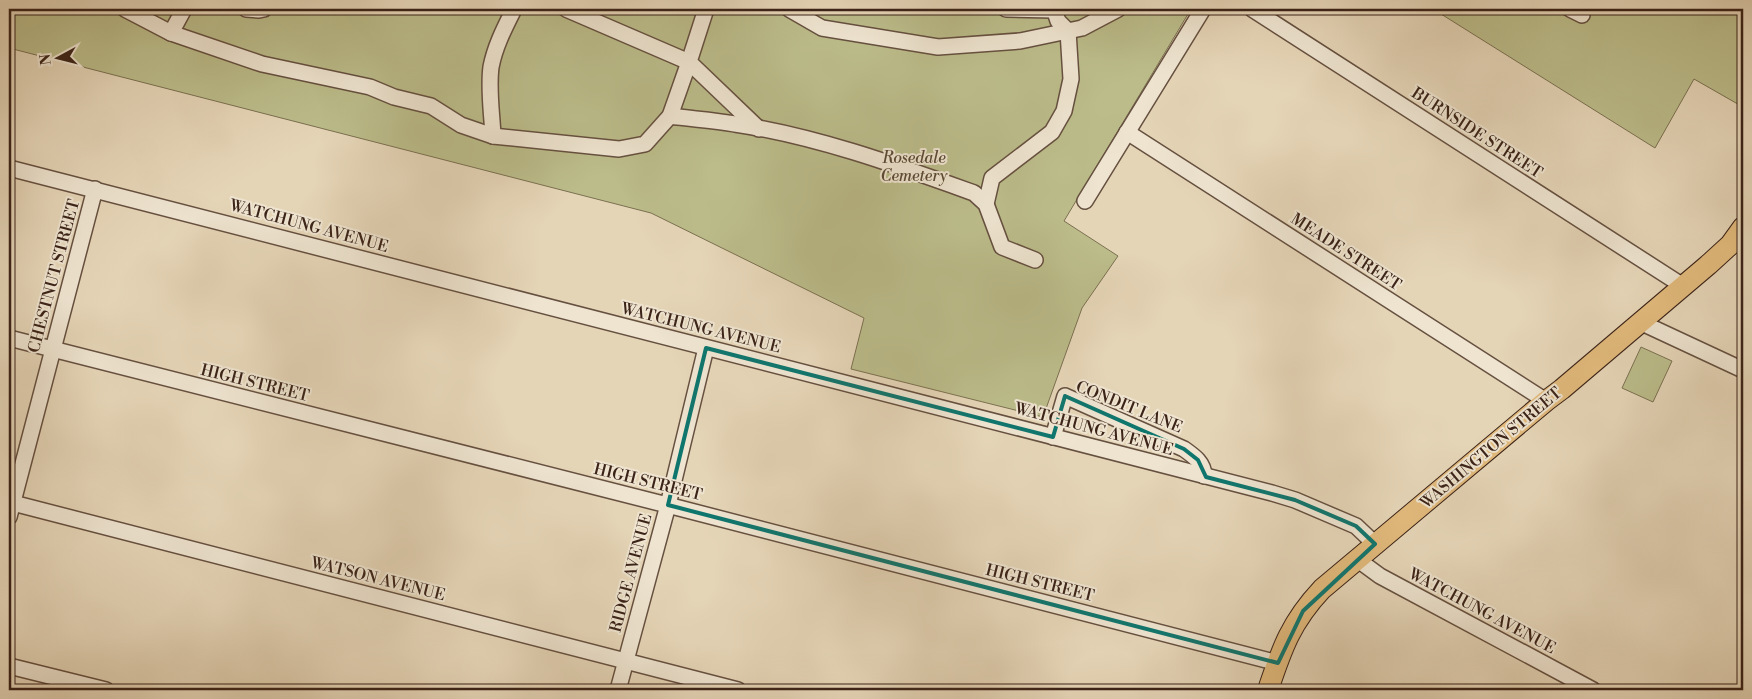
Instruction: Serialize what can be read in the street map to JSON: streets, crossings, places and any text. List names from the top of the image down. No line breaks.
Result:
{"streets":{"main road":["WASHINGTON STREET"],"street":["BURNSIDE STREET","WATCHUNG AVENUE","MEADE STREET","CHESTNUT STREET","HIGH STREET","CONDIT LANE","RIDGE AVENUE","WATSON AVENUE"]},"crossings":[["BURNSIDE STREET","WASHINGTON STREET"],["WATCHUNG AVENUE","CHESTNUT STREET"],["WATCHUNG AVENUE","CONDIT LANE"],["WATCHUNG AVENUE","WASHINGTON STREET"],["WATCHUNG AVENUE","RIDGE AVENUE"],["MEADE STREET","WASHINGTON STREET"],["CHESTNUT STREET","HIGH STREET"],["CHESTNUT STREET","WATSON AVENUE"],["HIGH STREET","WASHINGTON STREET"],["HIGH STREET","RIDGE AVENUE"],["RIDGE AVENUE","WATSON AVENUE"]],"parks":["Rosedale Cemetery"],"north":"left"}
